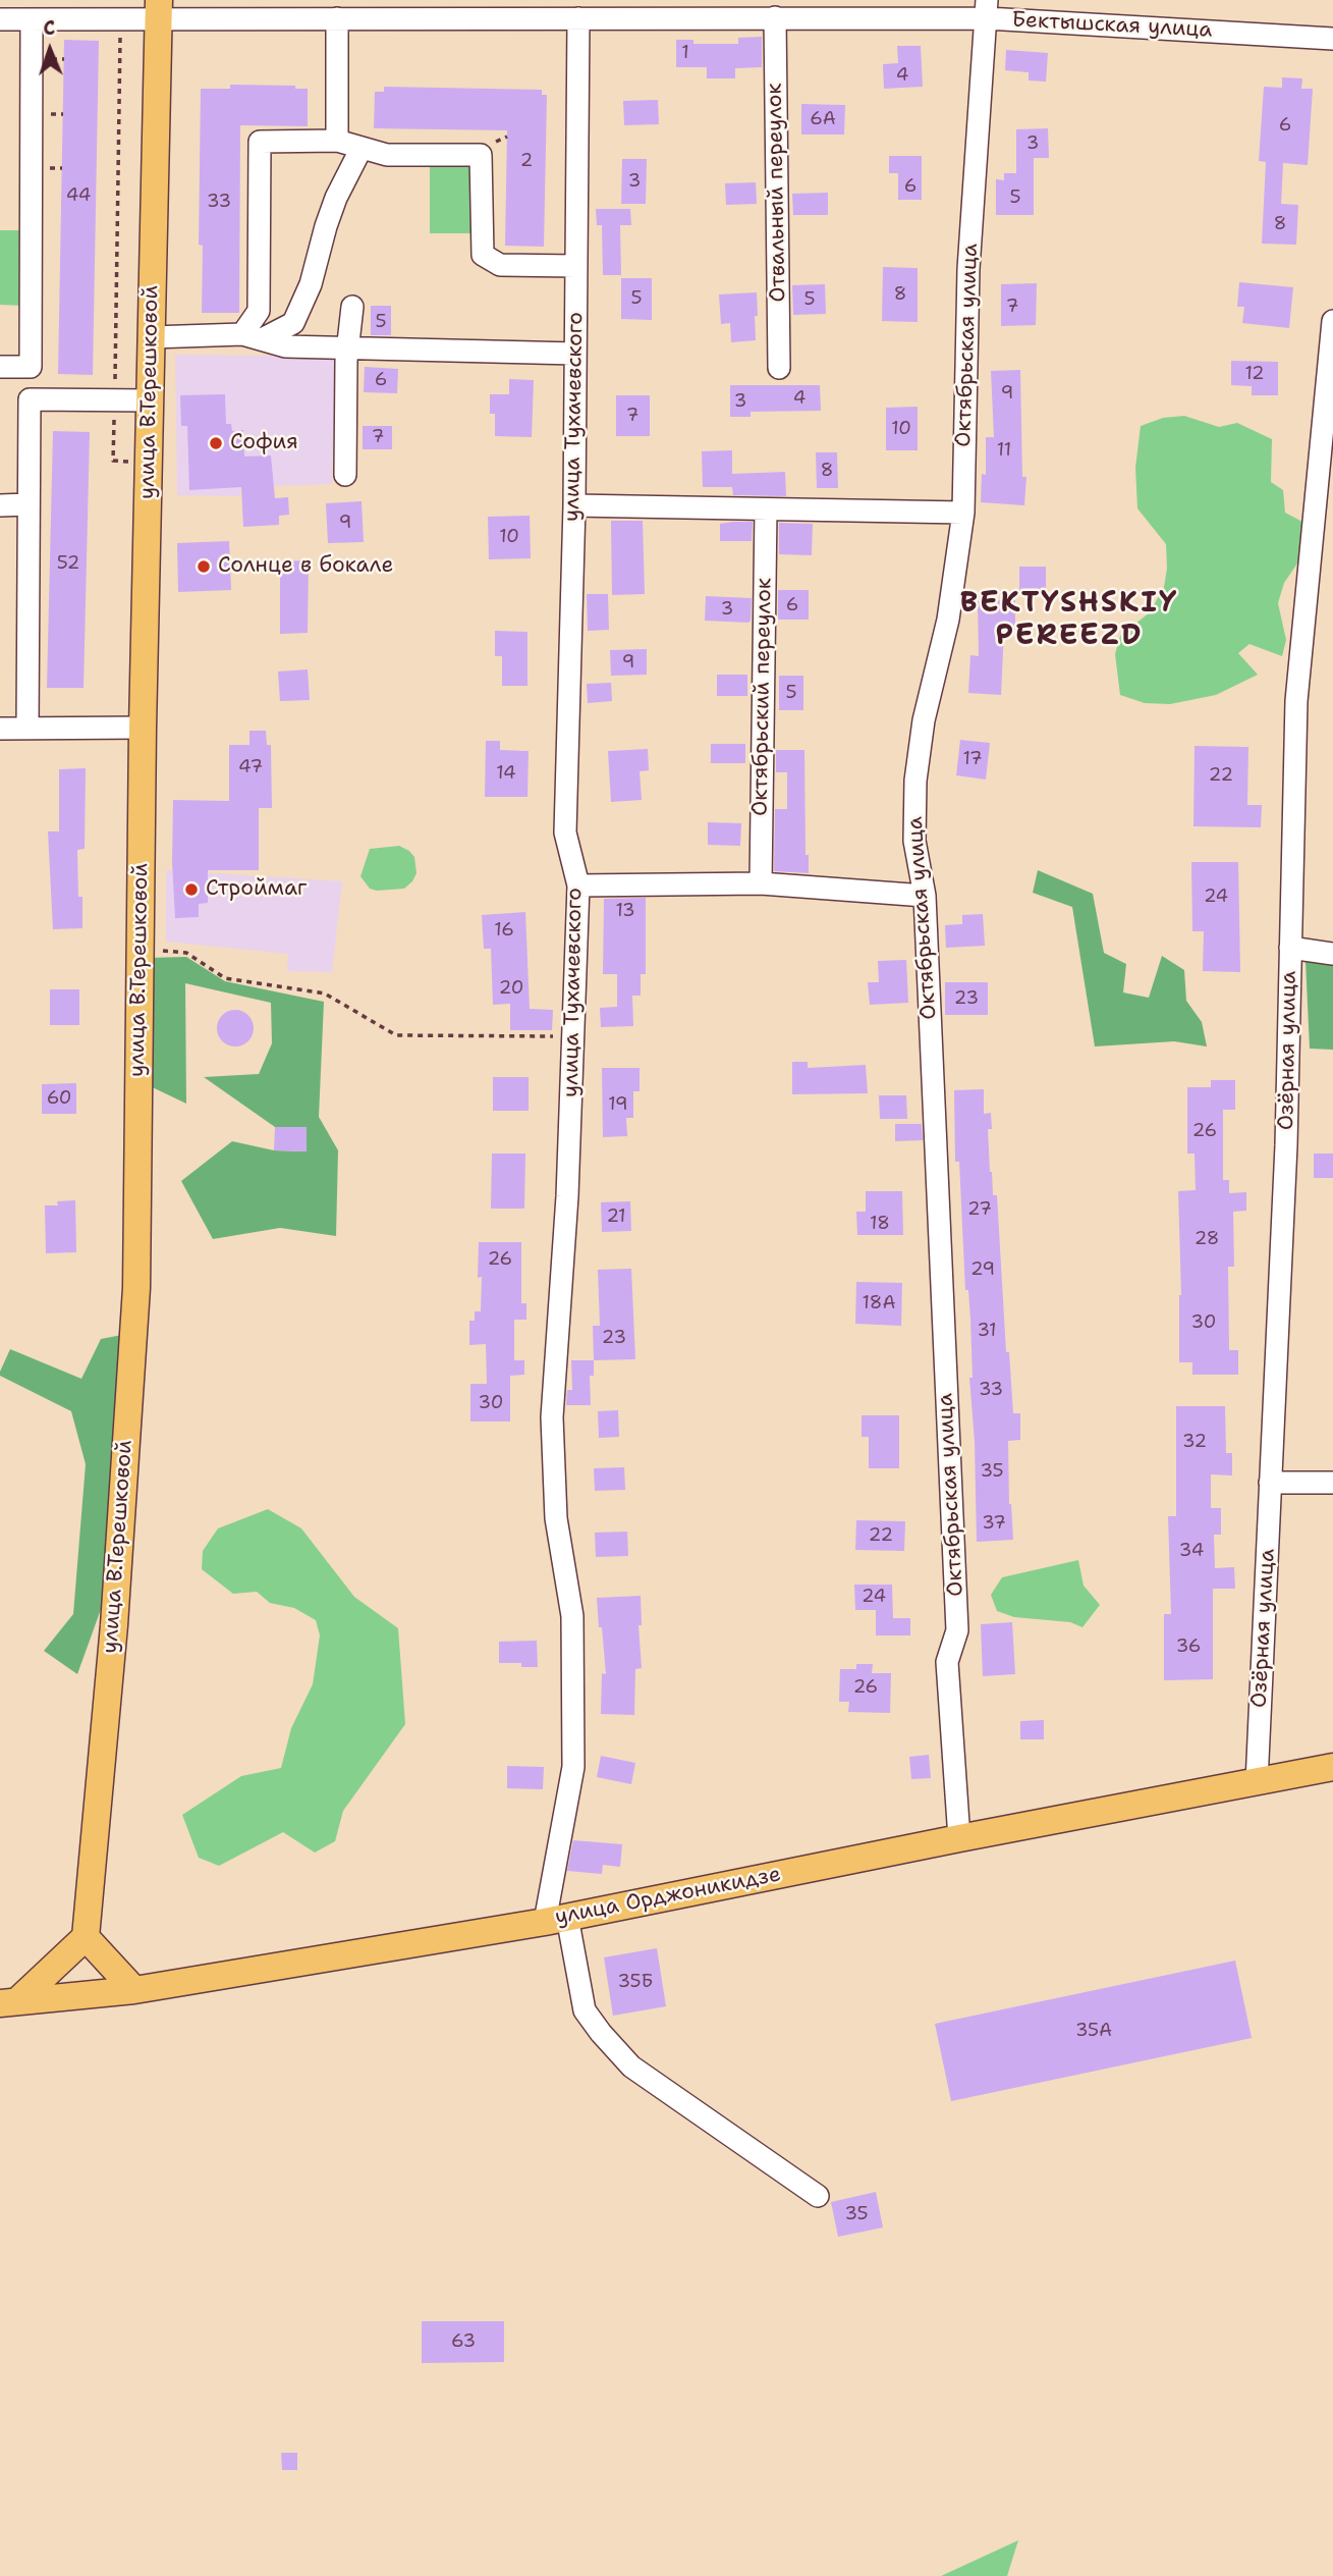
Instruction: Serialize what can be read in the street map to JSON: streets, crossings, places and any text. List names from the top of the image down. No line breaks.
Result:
{"streets":{"main road":["улица В.Терешковой","улица Орджоникидзе"],"street":["Бектышская улица","Отвальный переулок","Октябрьская улица","улица Тухачевского","Октябрьский переулок","Озёрная улица"]},"crossings":[["Бектышская улица","Отвальный переулок"],["Бектышская улица","Октябрьская улица"],["Бектышская улица","улица В.Терешковой"],["Бектышская улица","улица Тухачевского"],["Октябрьская улица","улица Орджоникидзе"],["улица Тухачевского","улица Орджоникидзе"],["Озёрная улица","улица Орджоникидзе"]],"districts":["BEKTYSHSKIY PEREEZD"],"places":["София","Солнце в бокале","Строймаг"],"house_numbers":["1","4","6А","6","3","2","3","6","44","5","33","8","8","5","5","7","5","12","6","9","4","3","7","10","7","11","8","9","10","52","6","3","9","5","17","47","14","22","24","13","16","20","23","60","19","26","27","21","18","28","26","29","18А","30","31","23","33","30","32","35","37","22","34","24","36","26","35Б","35А","35","63"],"north":"top"}
